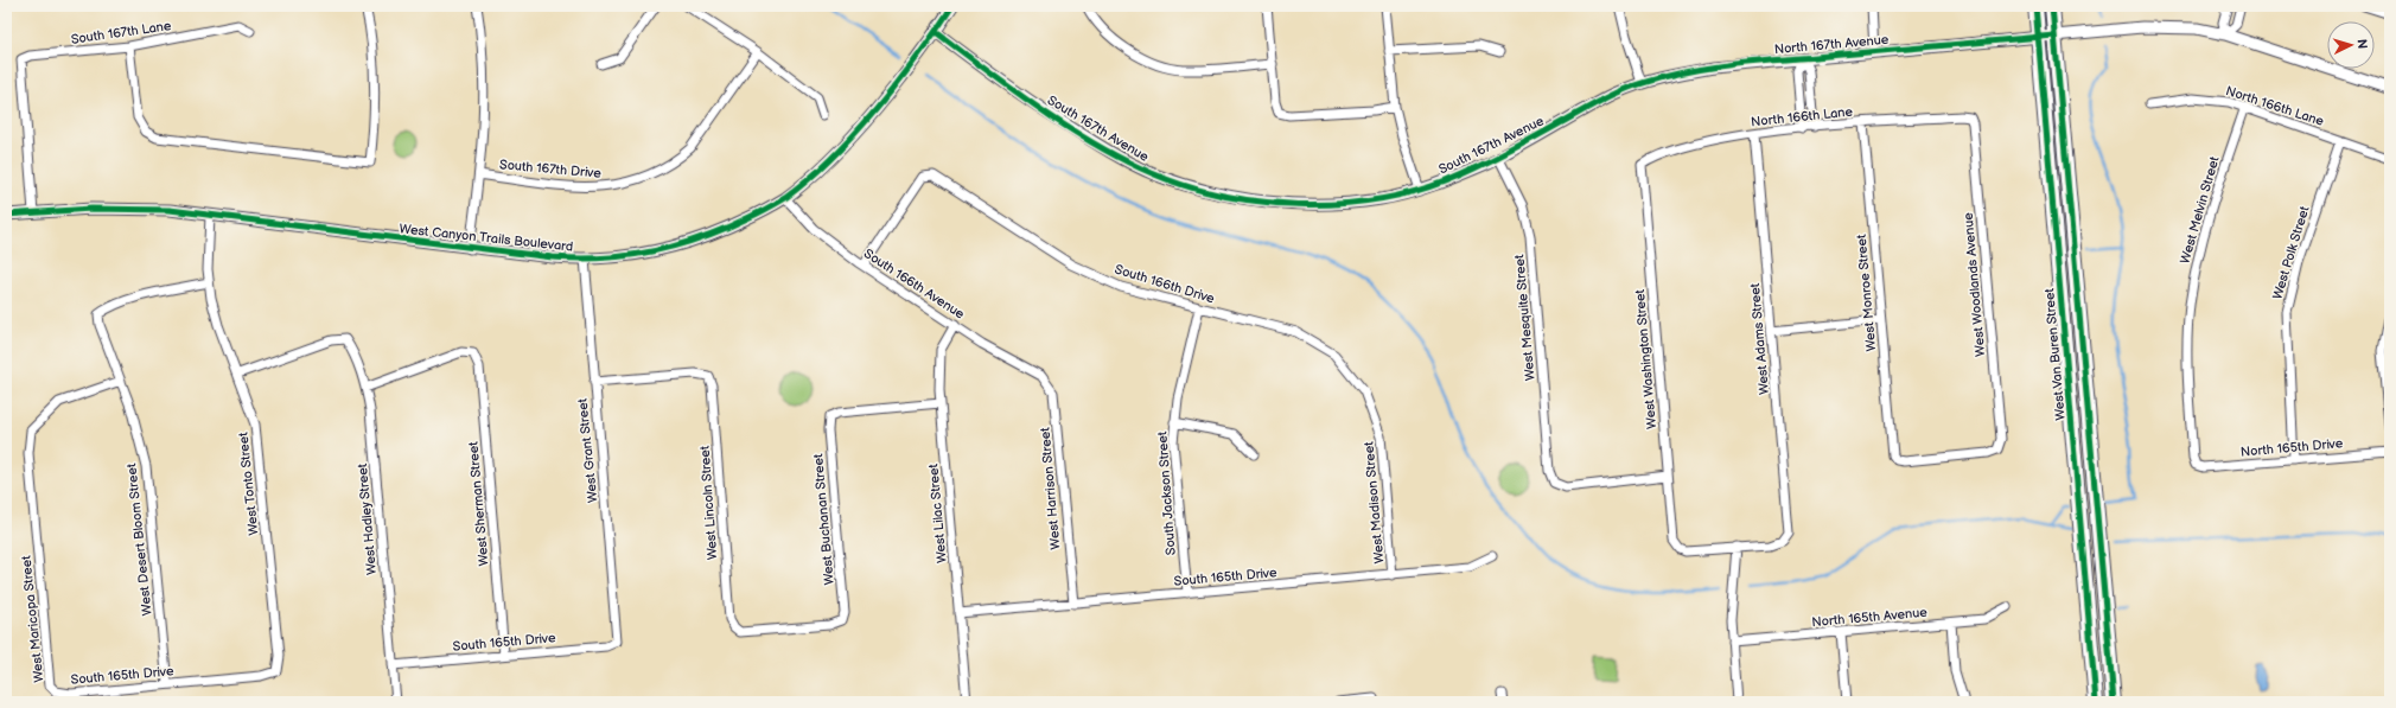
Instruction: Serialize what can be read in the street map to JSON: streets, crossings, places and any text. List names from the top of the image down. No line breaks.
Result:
{"streets":{"main road":["West Van Buren Street"],"street":["South 167th Lane","North 167th Avenue","North 166th Lane","South 167th Avenue","South 167th Drive","West Melvin Street","West Canyon Trails Boulevard","West Polk Street","South 166th Avenue","South 166th Drive","West Woodlands Avenue","West Monroe Street","West Mesquite Street","West Adams Street","West Washington Street","North 165th Drive","West Grant Street","West Tonto Street","West Harrison Street","South Jackson Street","West Lincoln Street","West Madison Street","West Sherman Street","West Lilac Street","West Hadley Street","West Buchanan Street","West Desert Bloom Street","South 165th Drive","North 165th Avenue","West Maricopa Street"]},"crossings":[["South 167th Lane","West Canyon Trails Boulevard"],["North 167th Avenue","South 167th Avenue"],["North 167th Avenue","West Van Buren Street"],["North 166th Lane","West Melvin Street"],["North 166th Lane","West Polk Street"],["North 166th Lane","West Woodlands Avenue"],["North 166th Lane","West Monroe Street"],["North 166th Lane","West Adams Street"],["North 166th Lane","West Washington Street"],["South 167th Avenue","West Canyon Trails Boulevard"],["South 167th Avenue","West Mesquite Street"],["West Melvin Street","North 165th Drive"],["West Canyon Trails Boulevard","South 166th Avenue"],["West Canyon Trails Boulevard","West Grant Street"],["West Canyon Trails Boulevard","West Tonto Street"],["West Polk Street","North 165th Drive"],["South 166th Avenue","South 166th Drive"],["South 166th Avenue","West Harrison Street"],["South 166th Avenue","West Lilac Street"],["South 166th Drive","South Jackson Street"],["South 166th Drive","West Madison Street"],["West Woodlands Avenue","West Monroe Street"],["West Mesquite Street","West Washington Street"],["West Adams Street","West Washington Street"],["West Grant Street","West Lincoln Street"],["West Grant Street","South 165th Drive"],["West Tonto Street","West Hadley Street"],["West Tonto Street","West Desert Bloom Street"],["West Tonto Street","South 165th Drive"],["West Harrison Street","South 165th Drive"],["South Jackson Street","South 165th Drive"],["West Lincoln Street","West Buchanan Street"],["West Madison Street","South 165th Drive"],["West Sherman Street","West Hadley Street"],["West Sherman Street","South 165th Drive"],["West Lilac Street","West Buchanan Street"],["West Lilac Street","South 165th Drive"],["West Hadley Street","South 165th Drive"],["West Desert Bloom Street","South 165th Drive"],["West Desert Bloom Street","West Maricopa Street"],["South 165th Drive","West Maricopa Street"]],"north":"right"}
